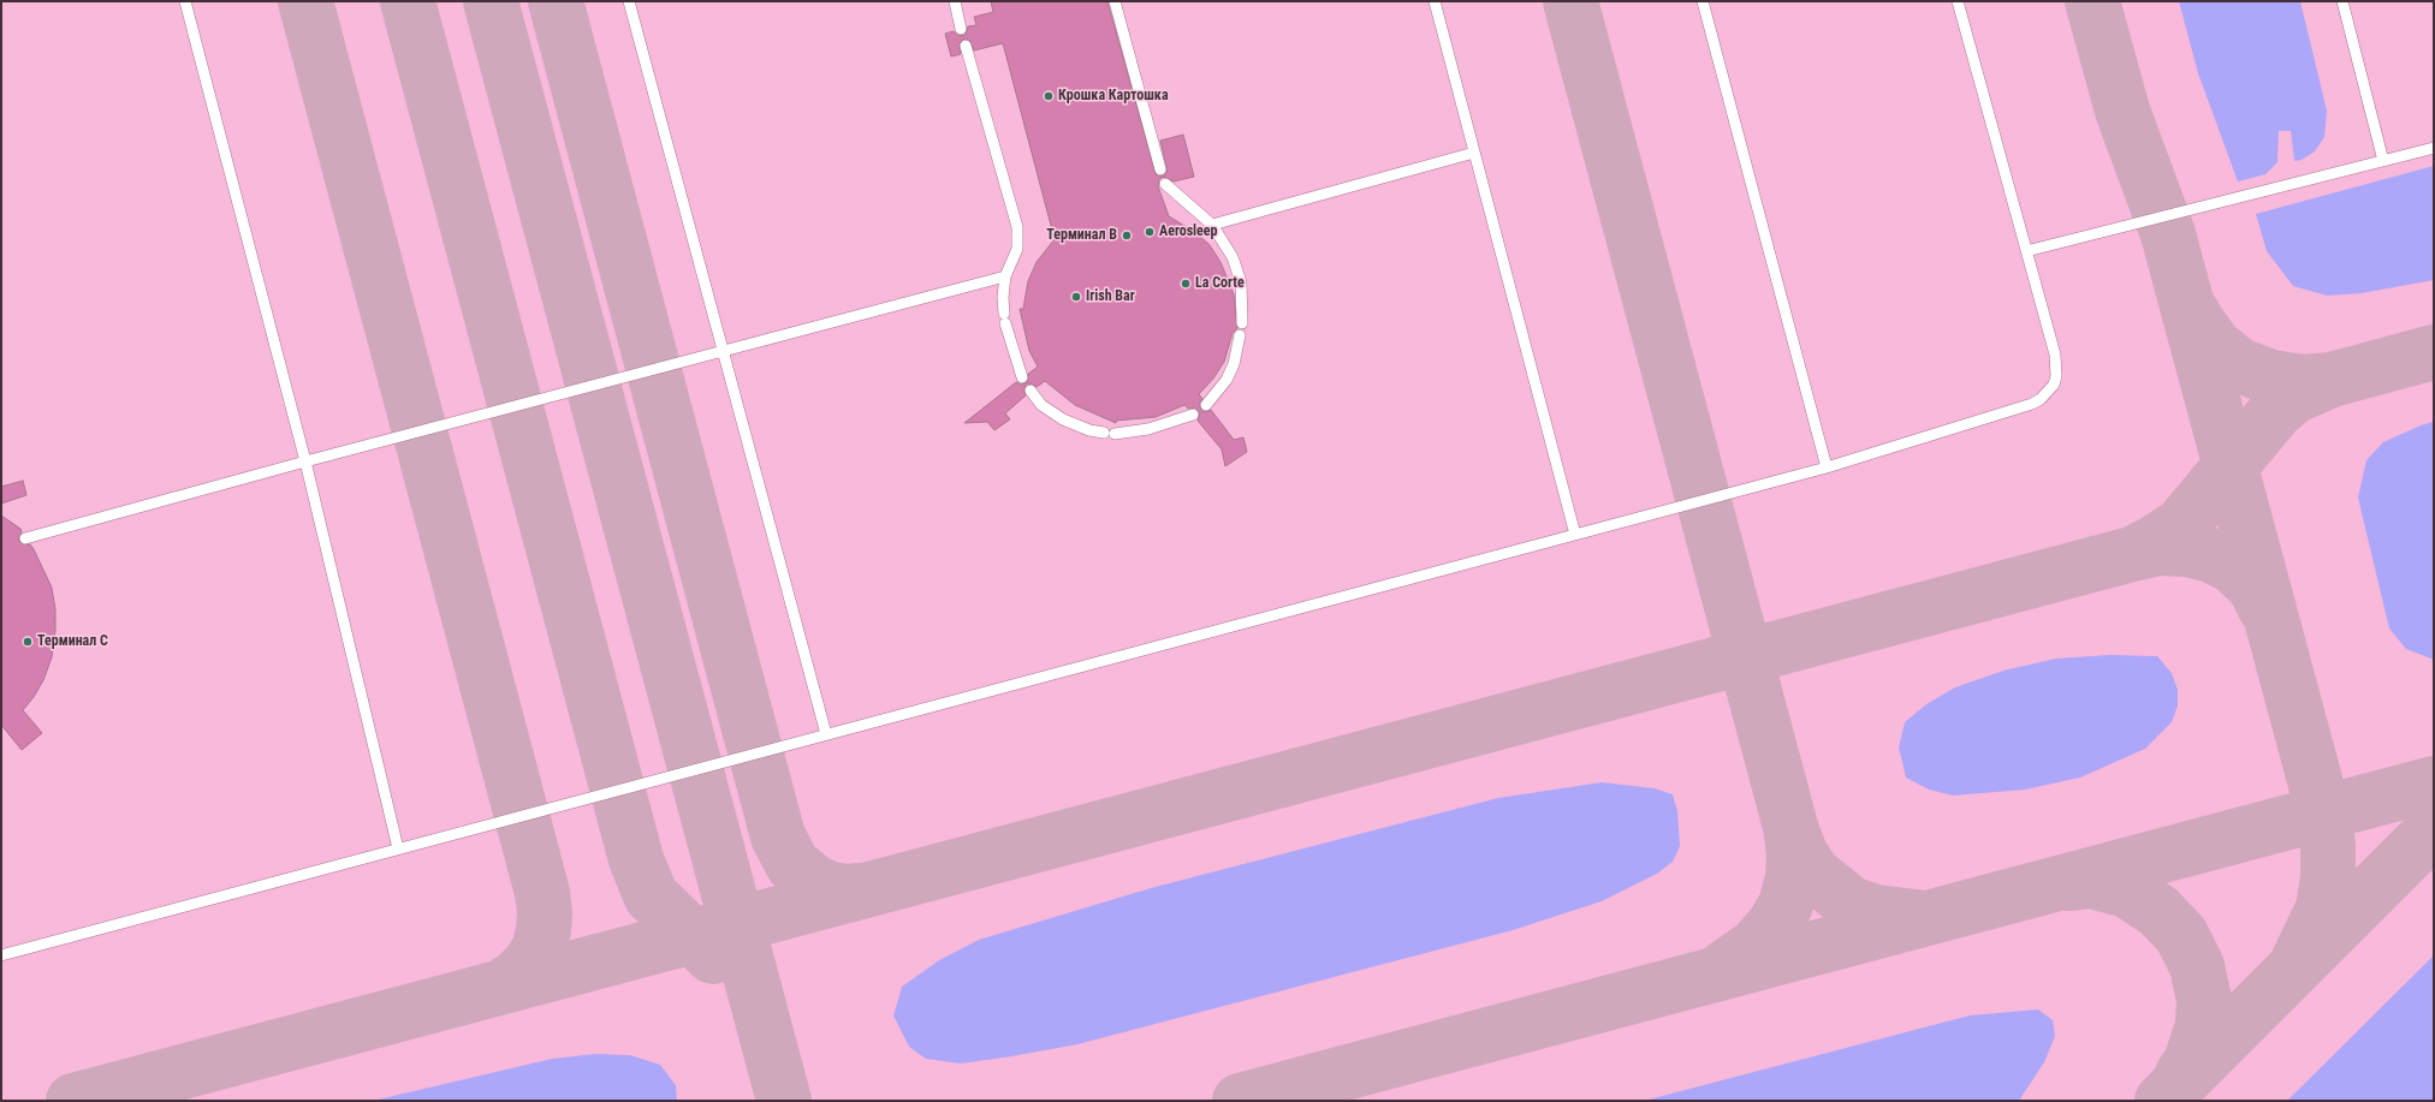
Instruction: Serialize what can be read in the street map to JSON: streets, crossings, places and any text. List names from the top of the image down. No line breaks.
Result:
{"places":["Крошка Картошка","Aerosleep","Терминал B","La Corte","Irish Bar","Терминал C"]}
